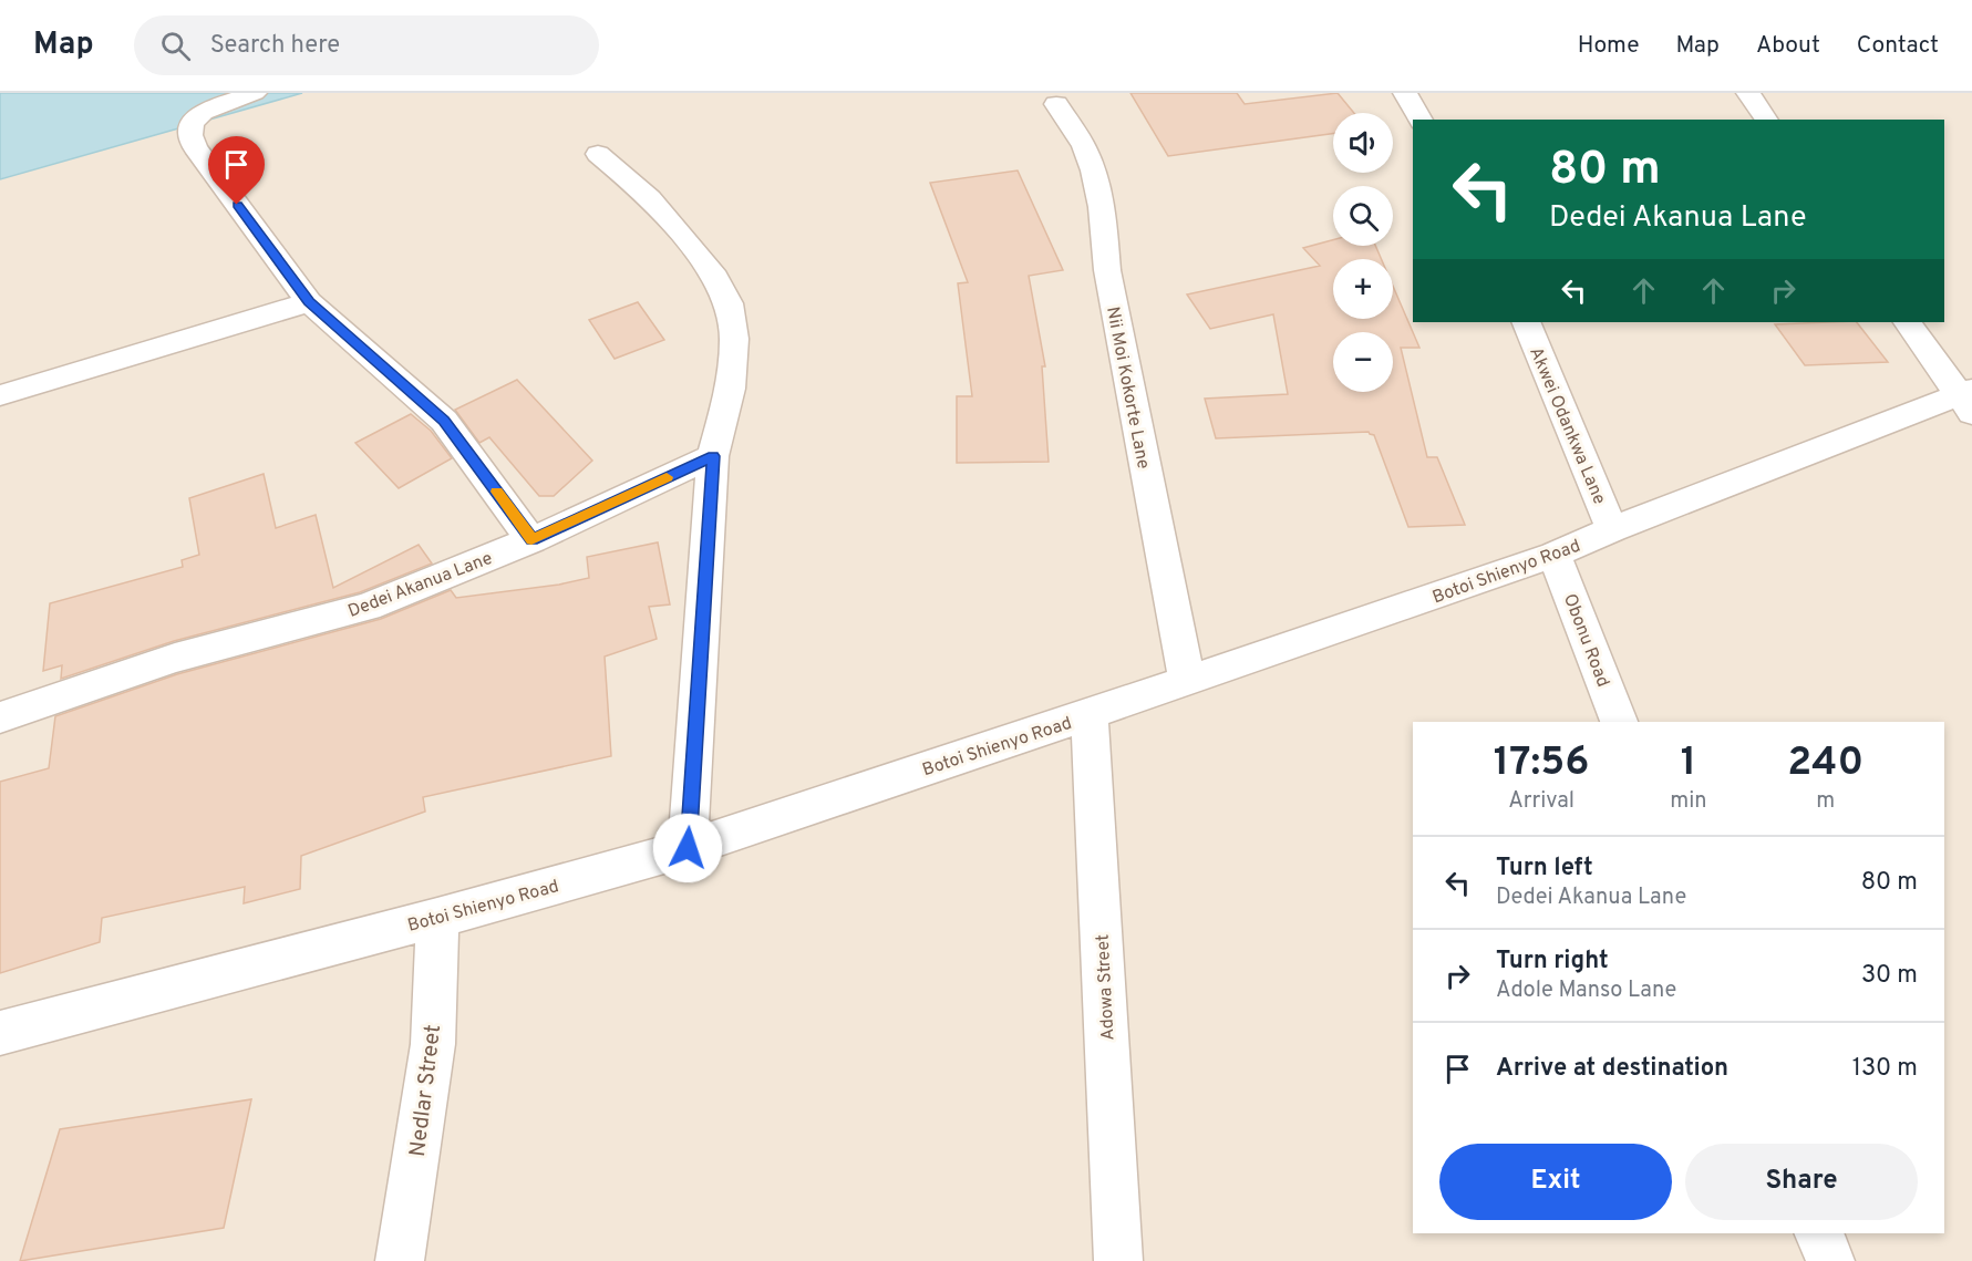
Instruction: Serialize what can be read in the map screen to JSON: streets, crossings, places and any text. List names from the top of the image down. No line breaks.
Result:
{"streets":{"street":["Nii Moi Kokorte Lane","Akwei Odankwa Lane","Botoi Shienyo Road","Dedei Akanua Lane","Obonu Road","Adowa Street","Nedlar Street"]},"crossings":[["Nii Moi Kokorte Lane","Botoi Shienyo Road"],["Akwei Odankwa Lane","Botoi Shienyo Road"],["Botoi Shienyo Road","Obonu Road"],["Botoi Shienyo Road","Adowa Street"],["Botoi Shienyo Road","Nedlar Street"]],"page":{"header":"Map","search":"Search here","nav":["Home","Map","About","Contact"],"map_buttons":["+","−"],"turn":["80 m","Dedei Akanua Lane"],"eta":["17:56","Arrival","1","min","240","m"],"list":[{"name":"Turn left","note":"Dedei Akanua Lane","value":"80 m"},{"name":"Turn right","note":"Adole Manso Lane","value":"30 m"},{"name":"Arrive at destination","value":"130 m"}],"buttons":["Exit","Share"]}}
